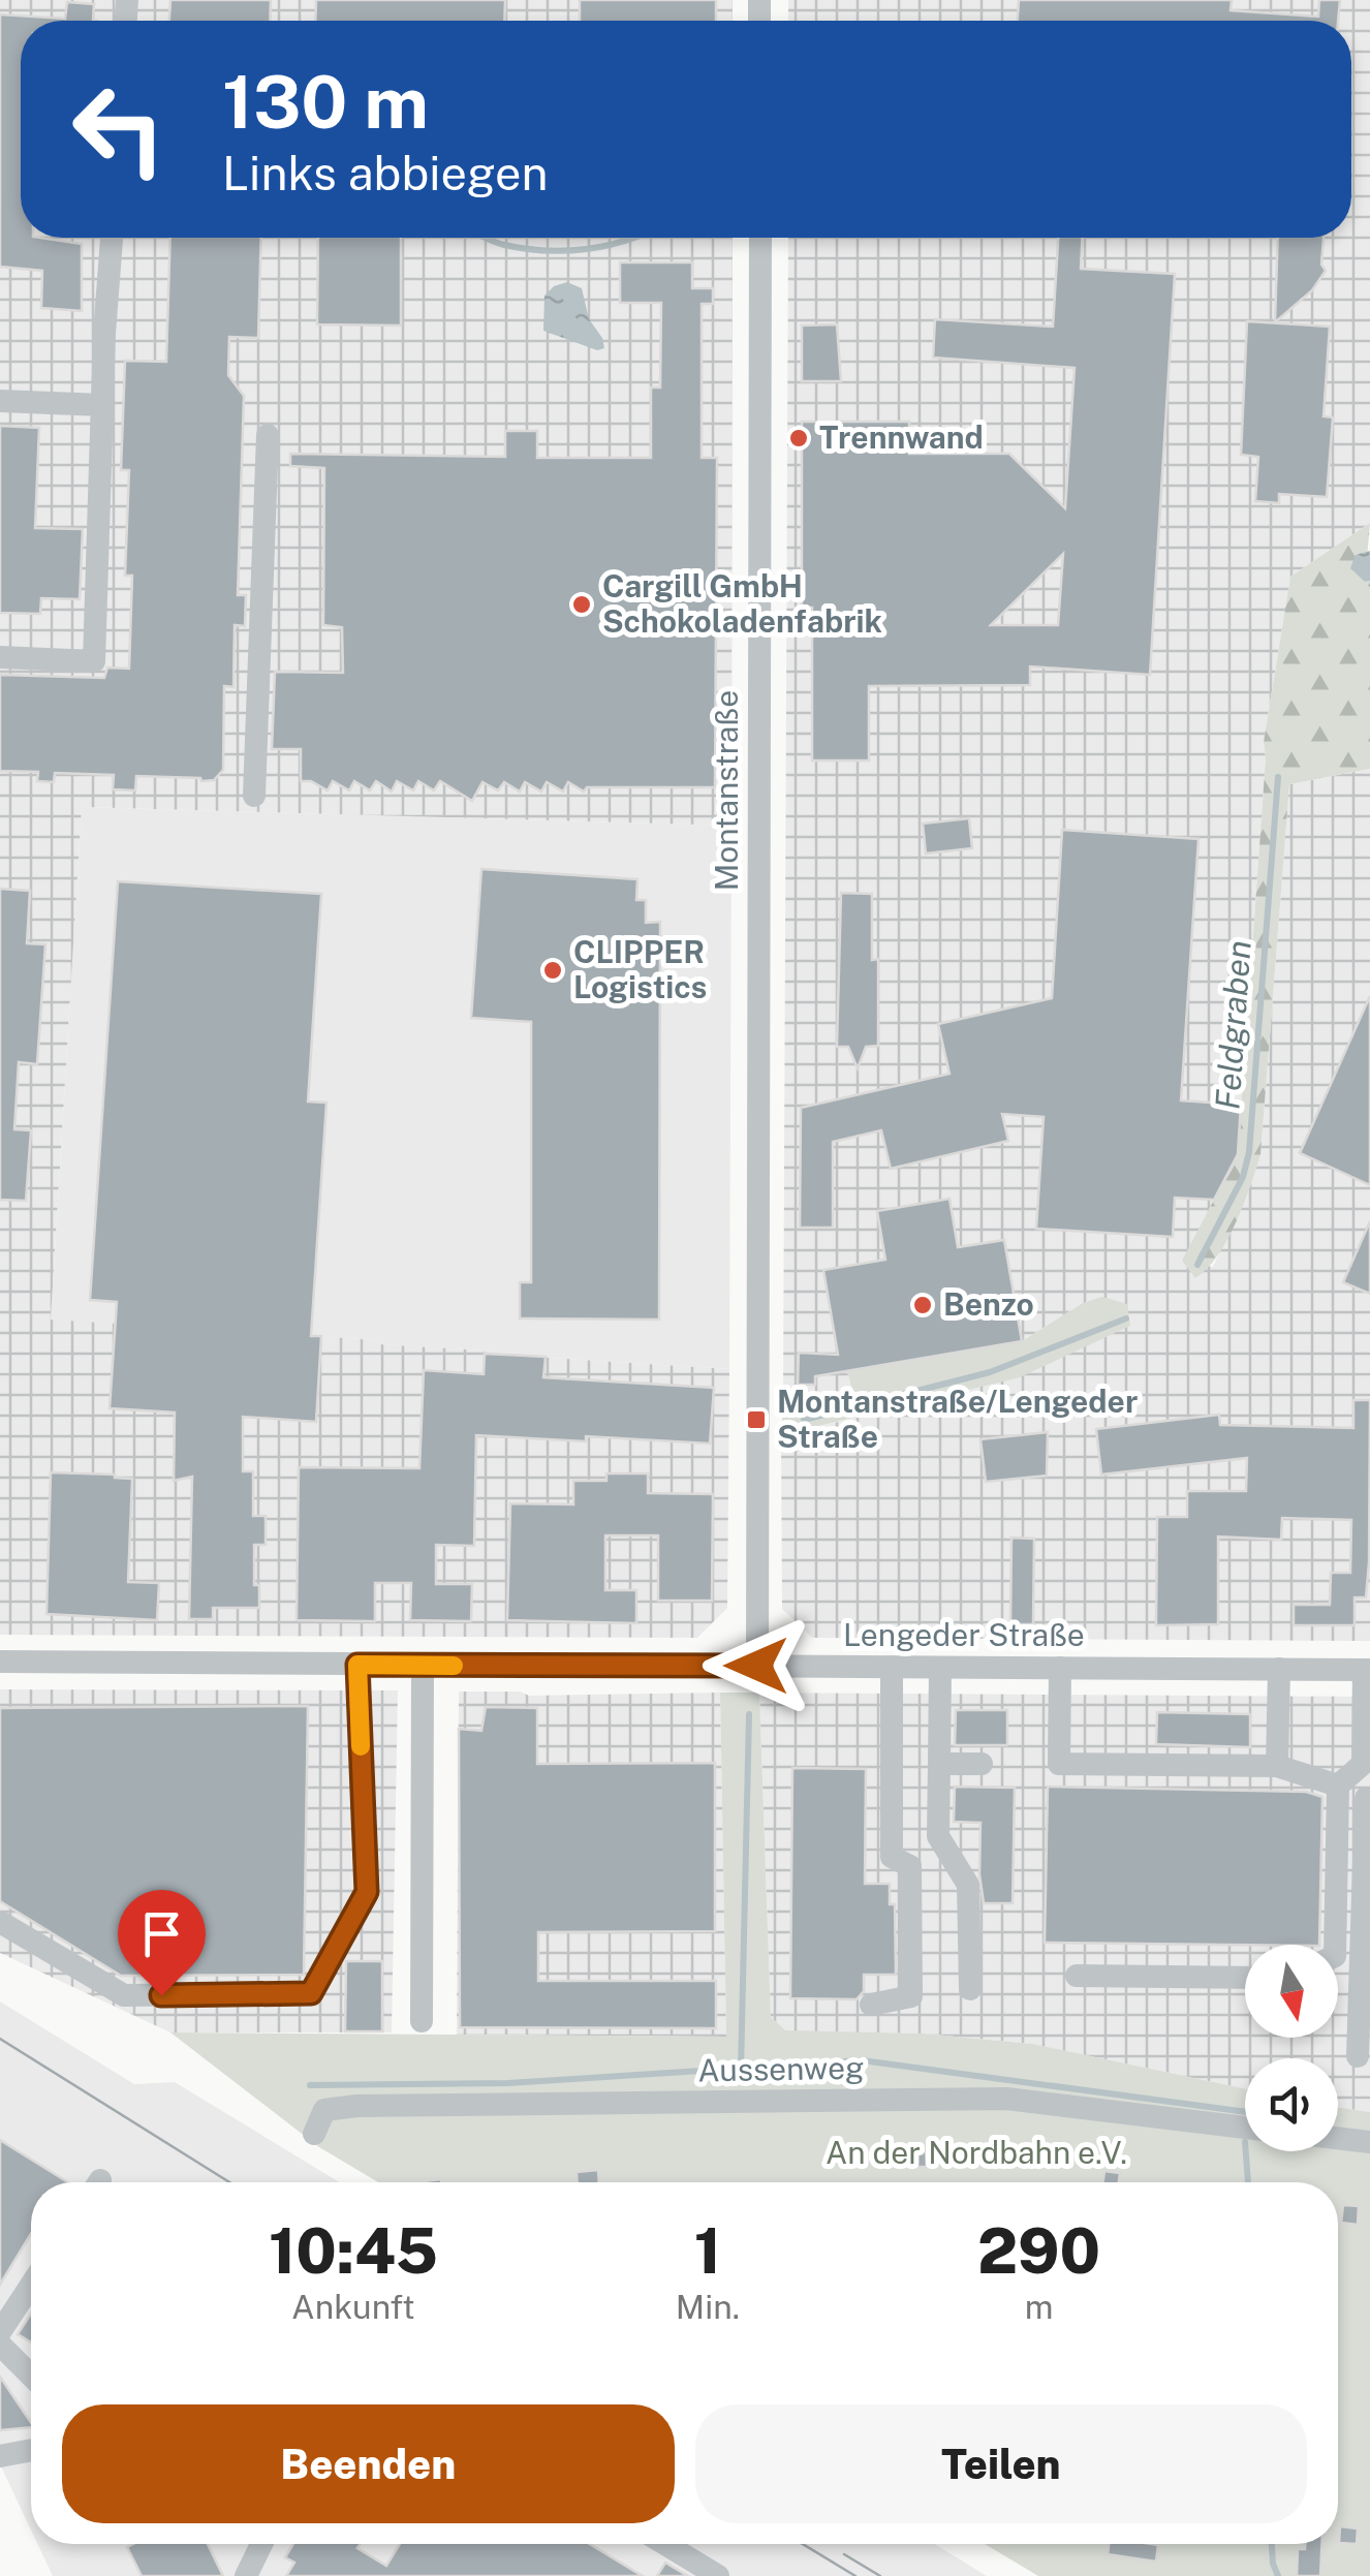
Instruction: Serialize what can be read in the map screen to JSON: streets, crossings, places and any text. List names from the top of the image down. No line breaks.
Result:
{"streets":{"street":["Montanstraße","Lengeder Straße","Aussenweg"]},"crossings":[["Montanstraße","Lengeder Straße"]],"water":["Feldgraben"],"parks":["An der Nordbahn e.V."],"places":{"other":["Trennwand","Cargill GmbH Schokoladenfabrik","CLIPPER Logistics","Benzo"],"transit":["Montanstraße/Lengeder Straße"]},"north":"bottom","page":{"turn":["130 m","Links abbiegen"],"eta":["10:45","Ankunft","1","Min.","290","m"],"buttons":["Beenden","Teilen"]}}
